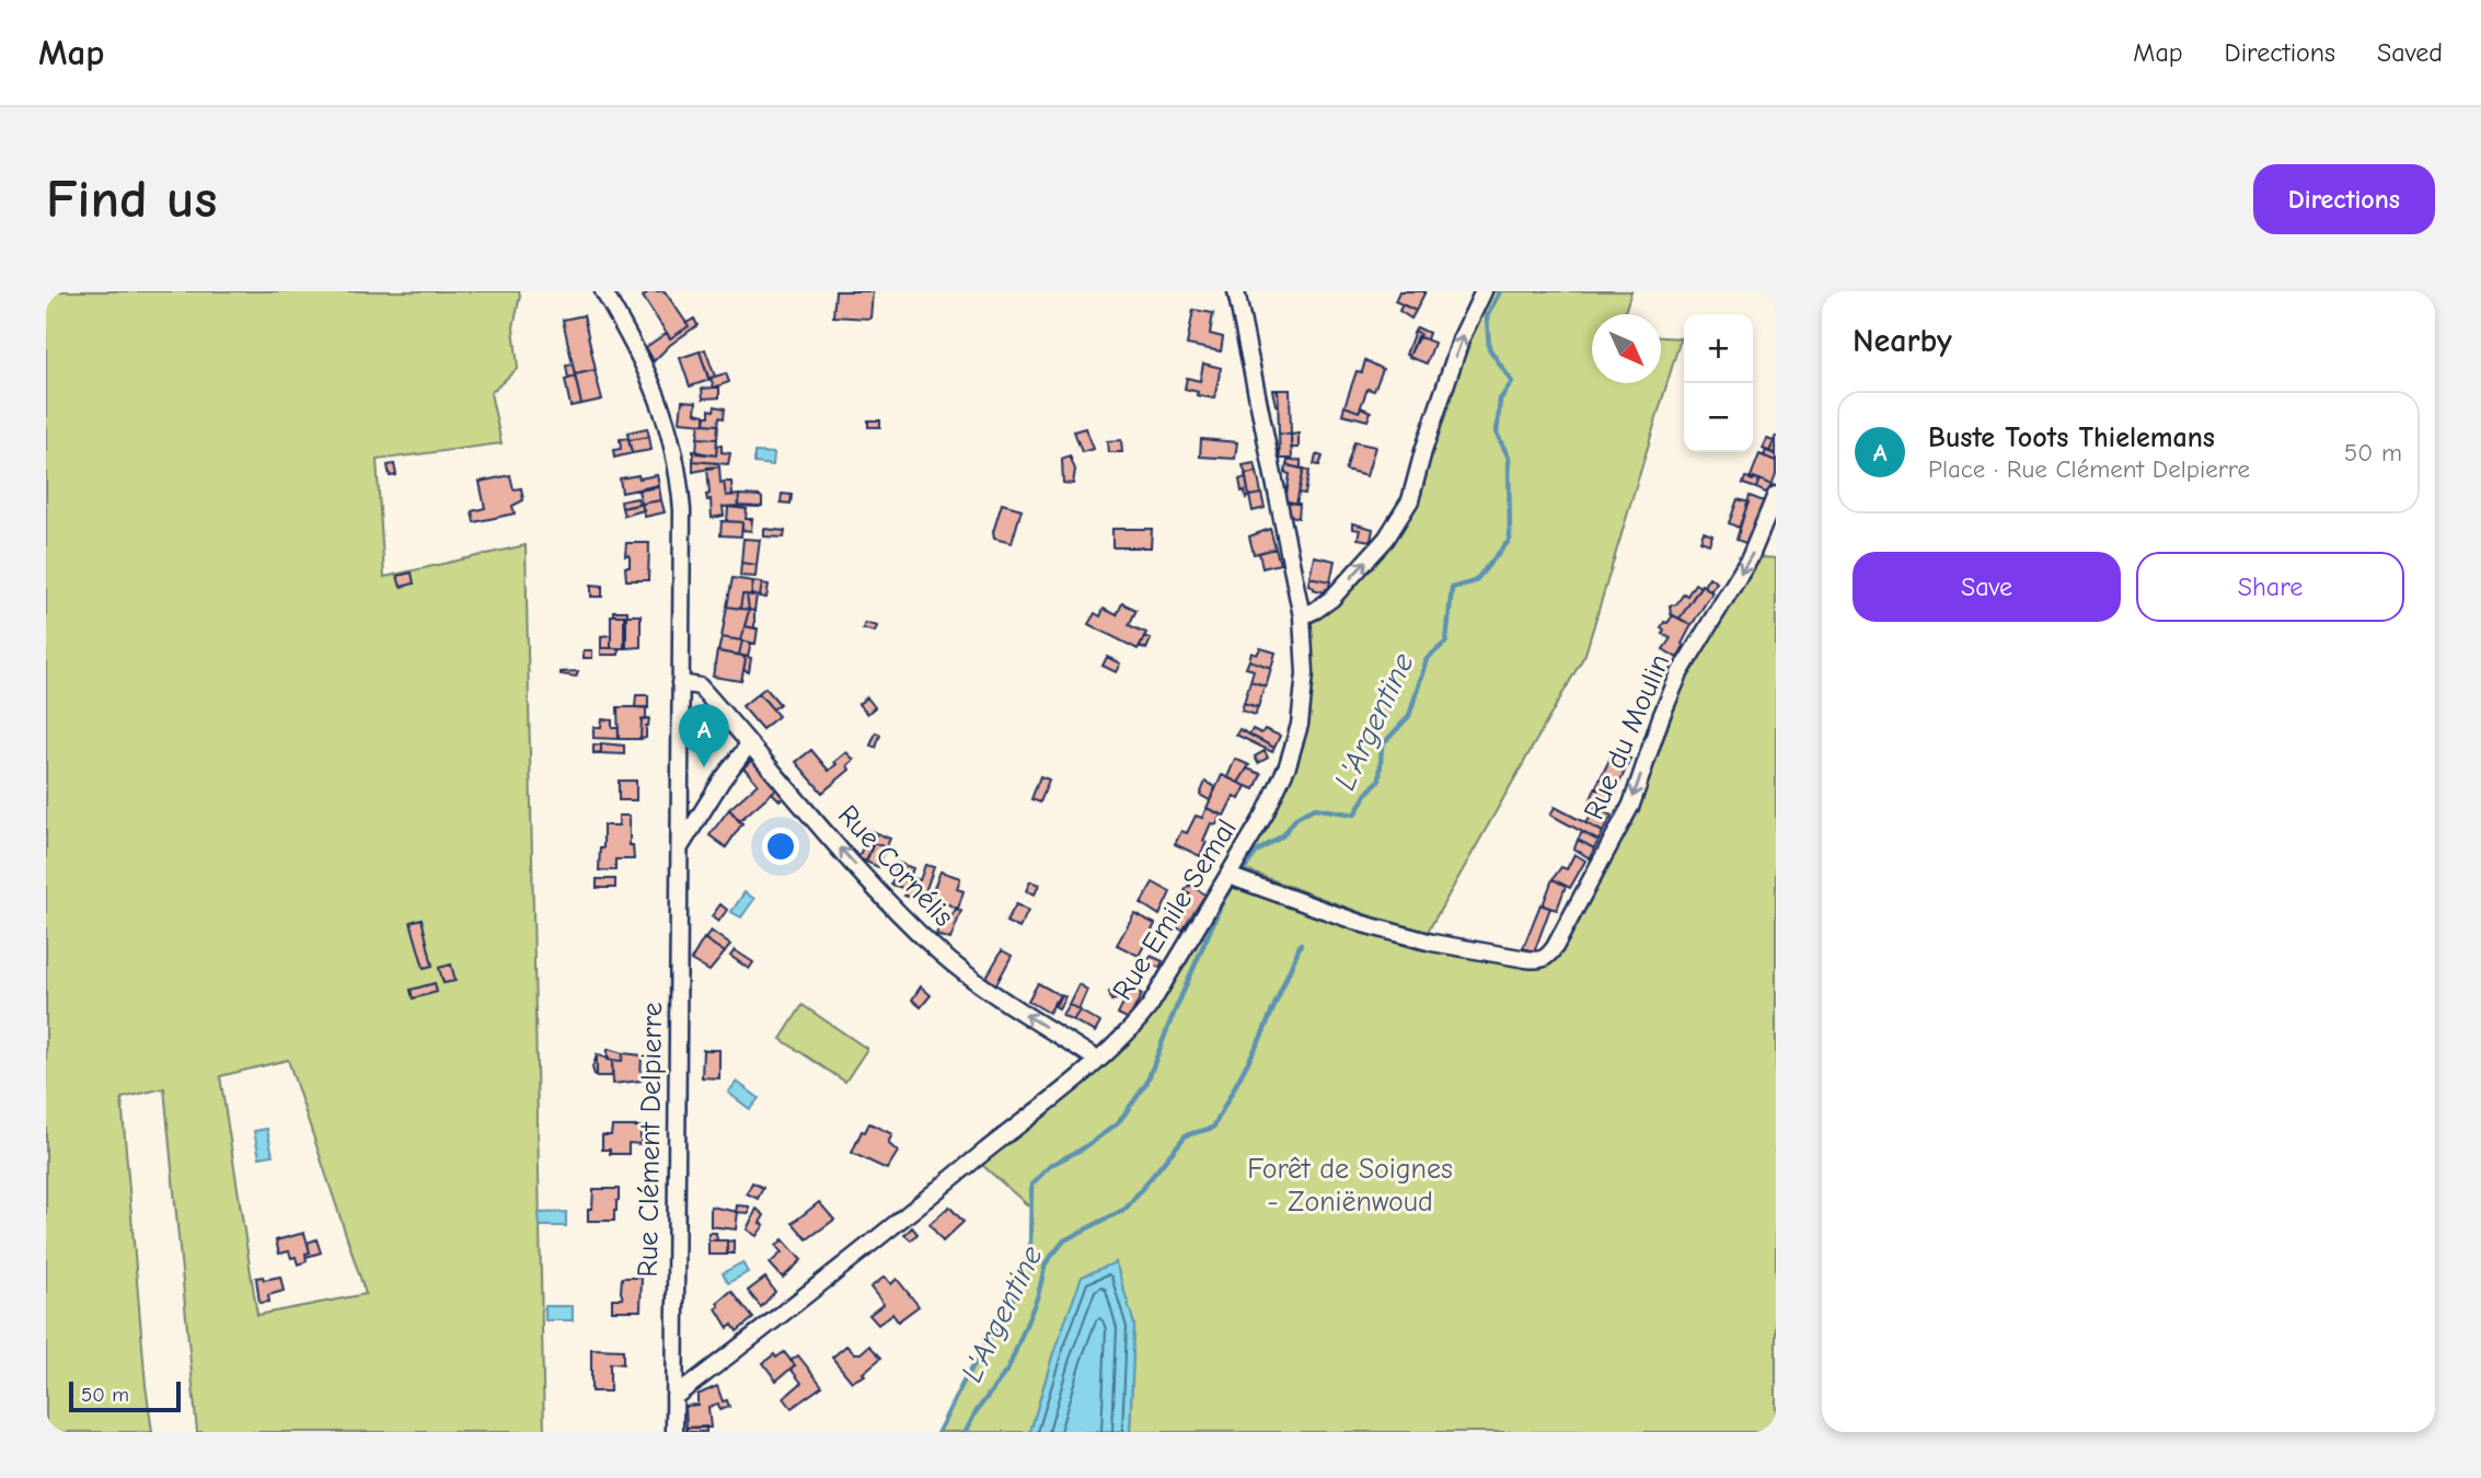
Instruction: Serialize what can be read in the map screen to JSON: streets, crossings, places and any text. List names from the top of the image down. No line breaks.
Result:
{"streets":{"street":["Rue du Moulin","Rue Cornélis","Rue Emile Semal","Rue Clément Delpierre"]},"crossings":[["Rue du Moulin","Rue Emile Semal"],["Rue Cornélis","Rue Emile Semal"],["Rue Cornélis","Rue Clément Delpierre"],["Rue Emile Semal","Rue Clément Delpierre"]],"one_way":["Rue Cornélis"],"water":["L'Argentine"],"parks":["Forêt de Soignes - Zoniënwoud"],"scale_bar":"50 m","north":"bottom right","page":{"header":"Map","nav":["Map","Directions","Saved"],"buttons":["Directions",["Save","Share"]],"title":"Find us","heading":"Nearby","map_buttons":["+","−"],"list":[{"mark":"A","name":"Buste Toots Thielemans","note":"Place · Rue Clément Delpierre","value":"50 m"}],"pins":"A","scale":"50 m"}}
